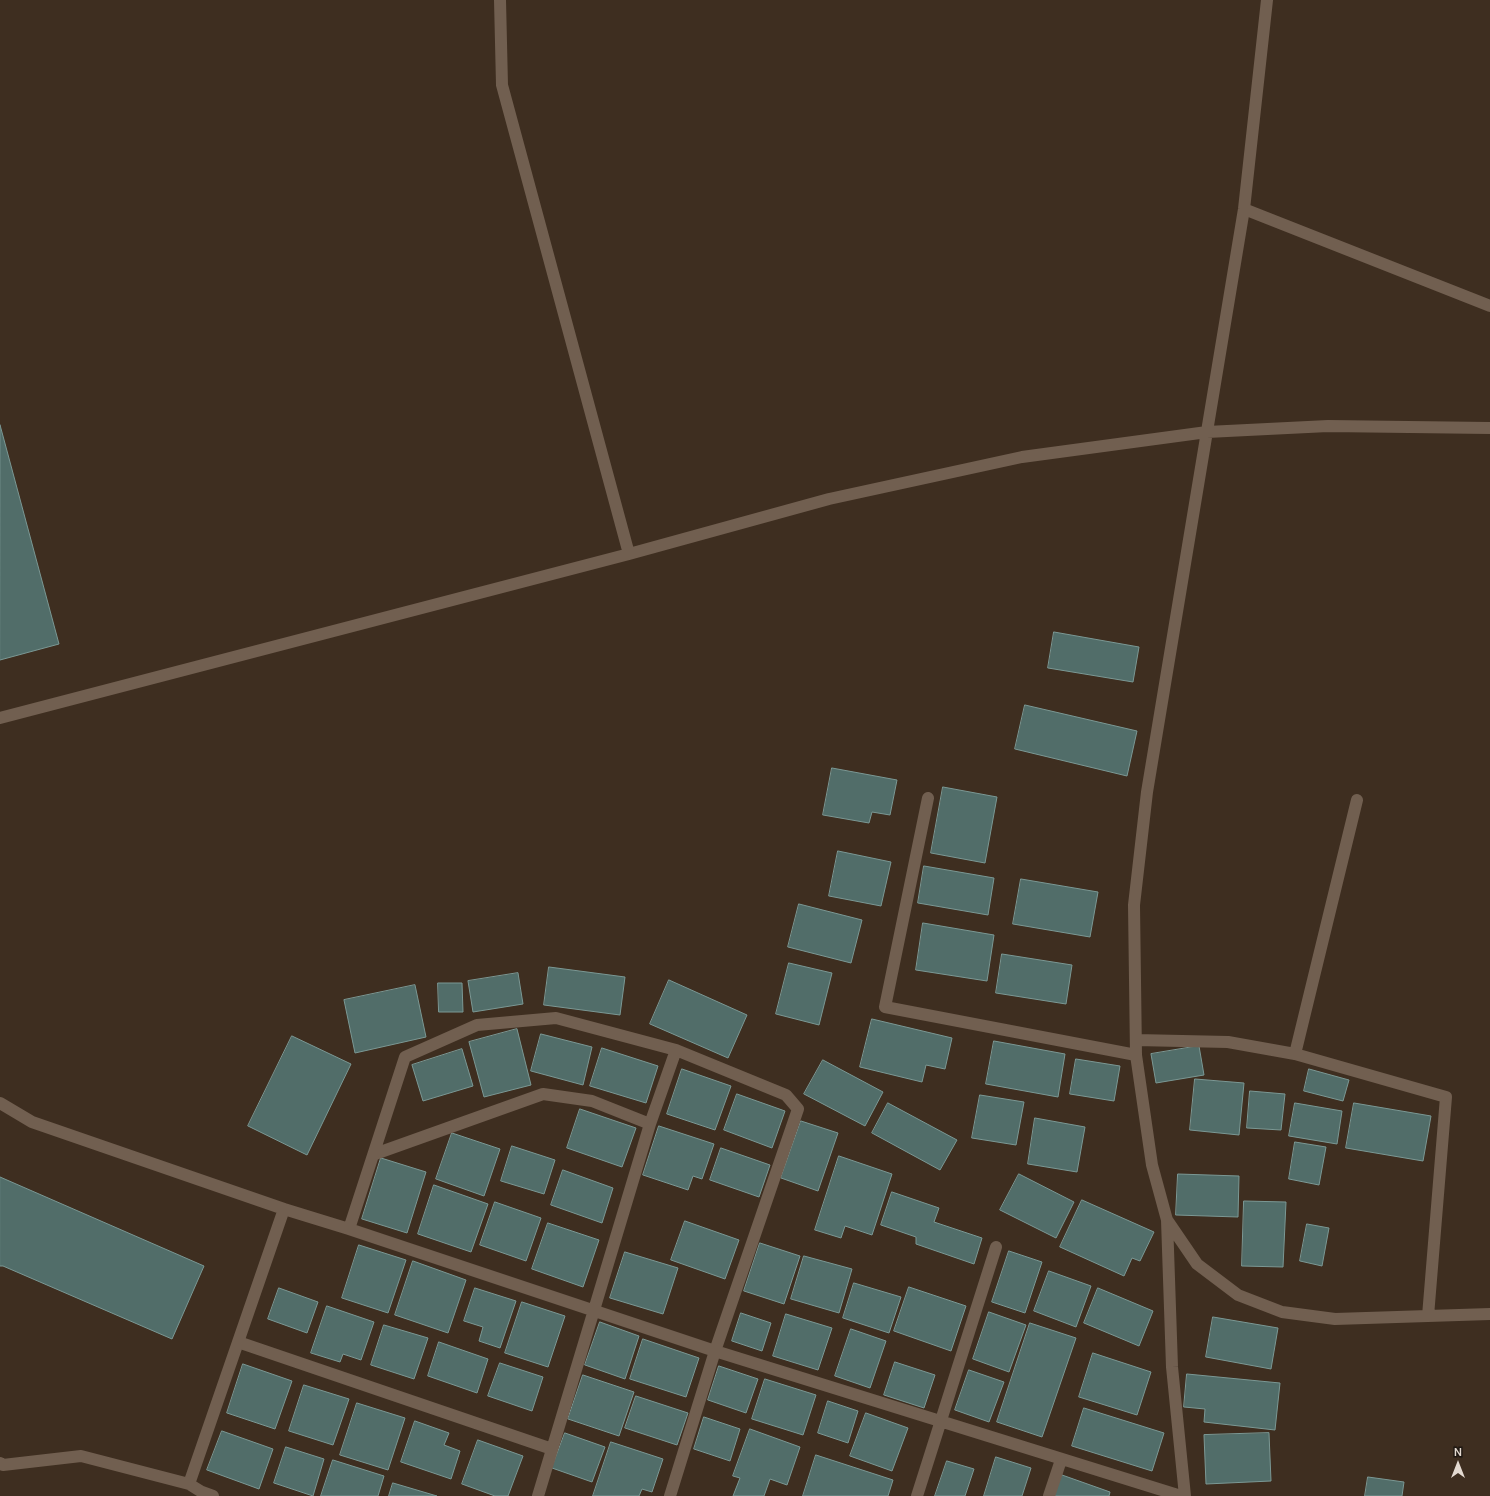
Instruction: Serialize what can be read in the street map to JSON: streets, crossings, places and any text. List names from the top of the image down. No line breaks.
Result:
{"north":"top"}
